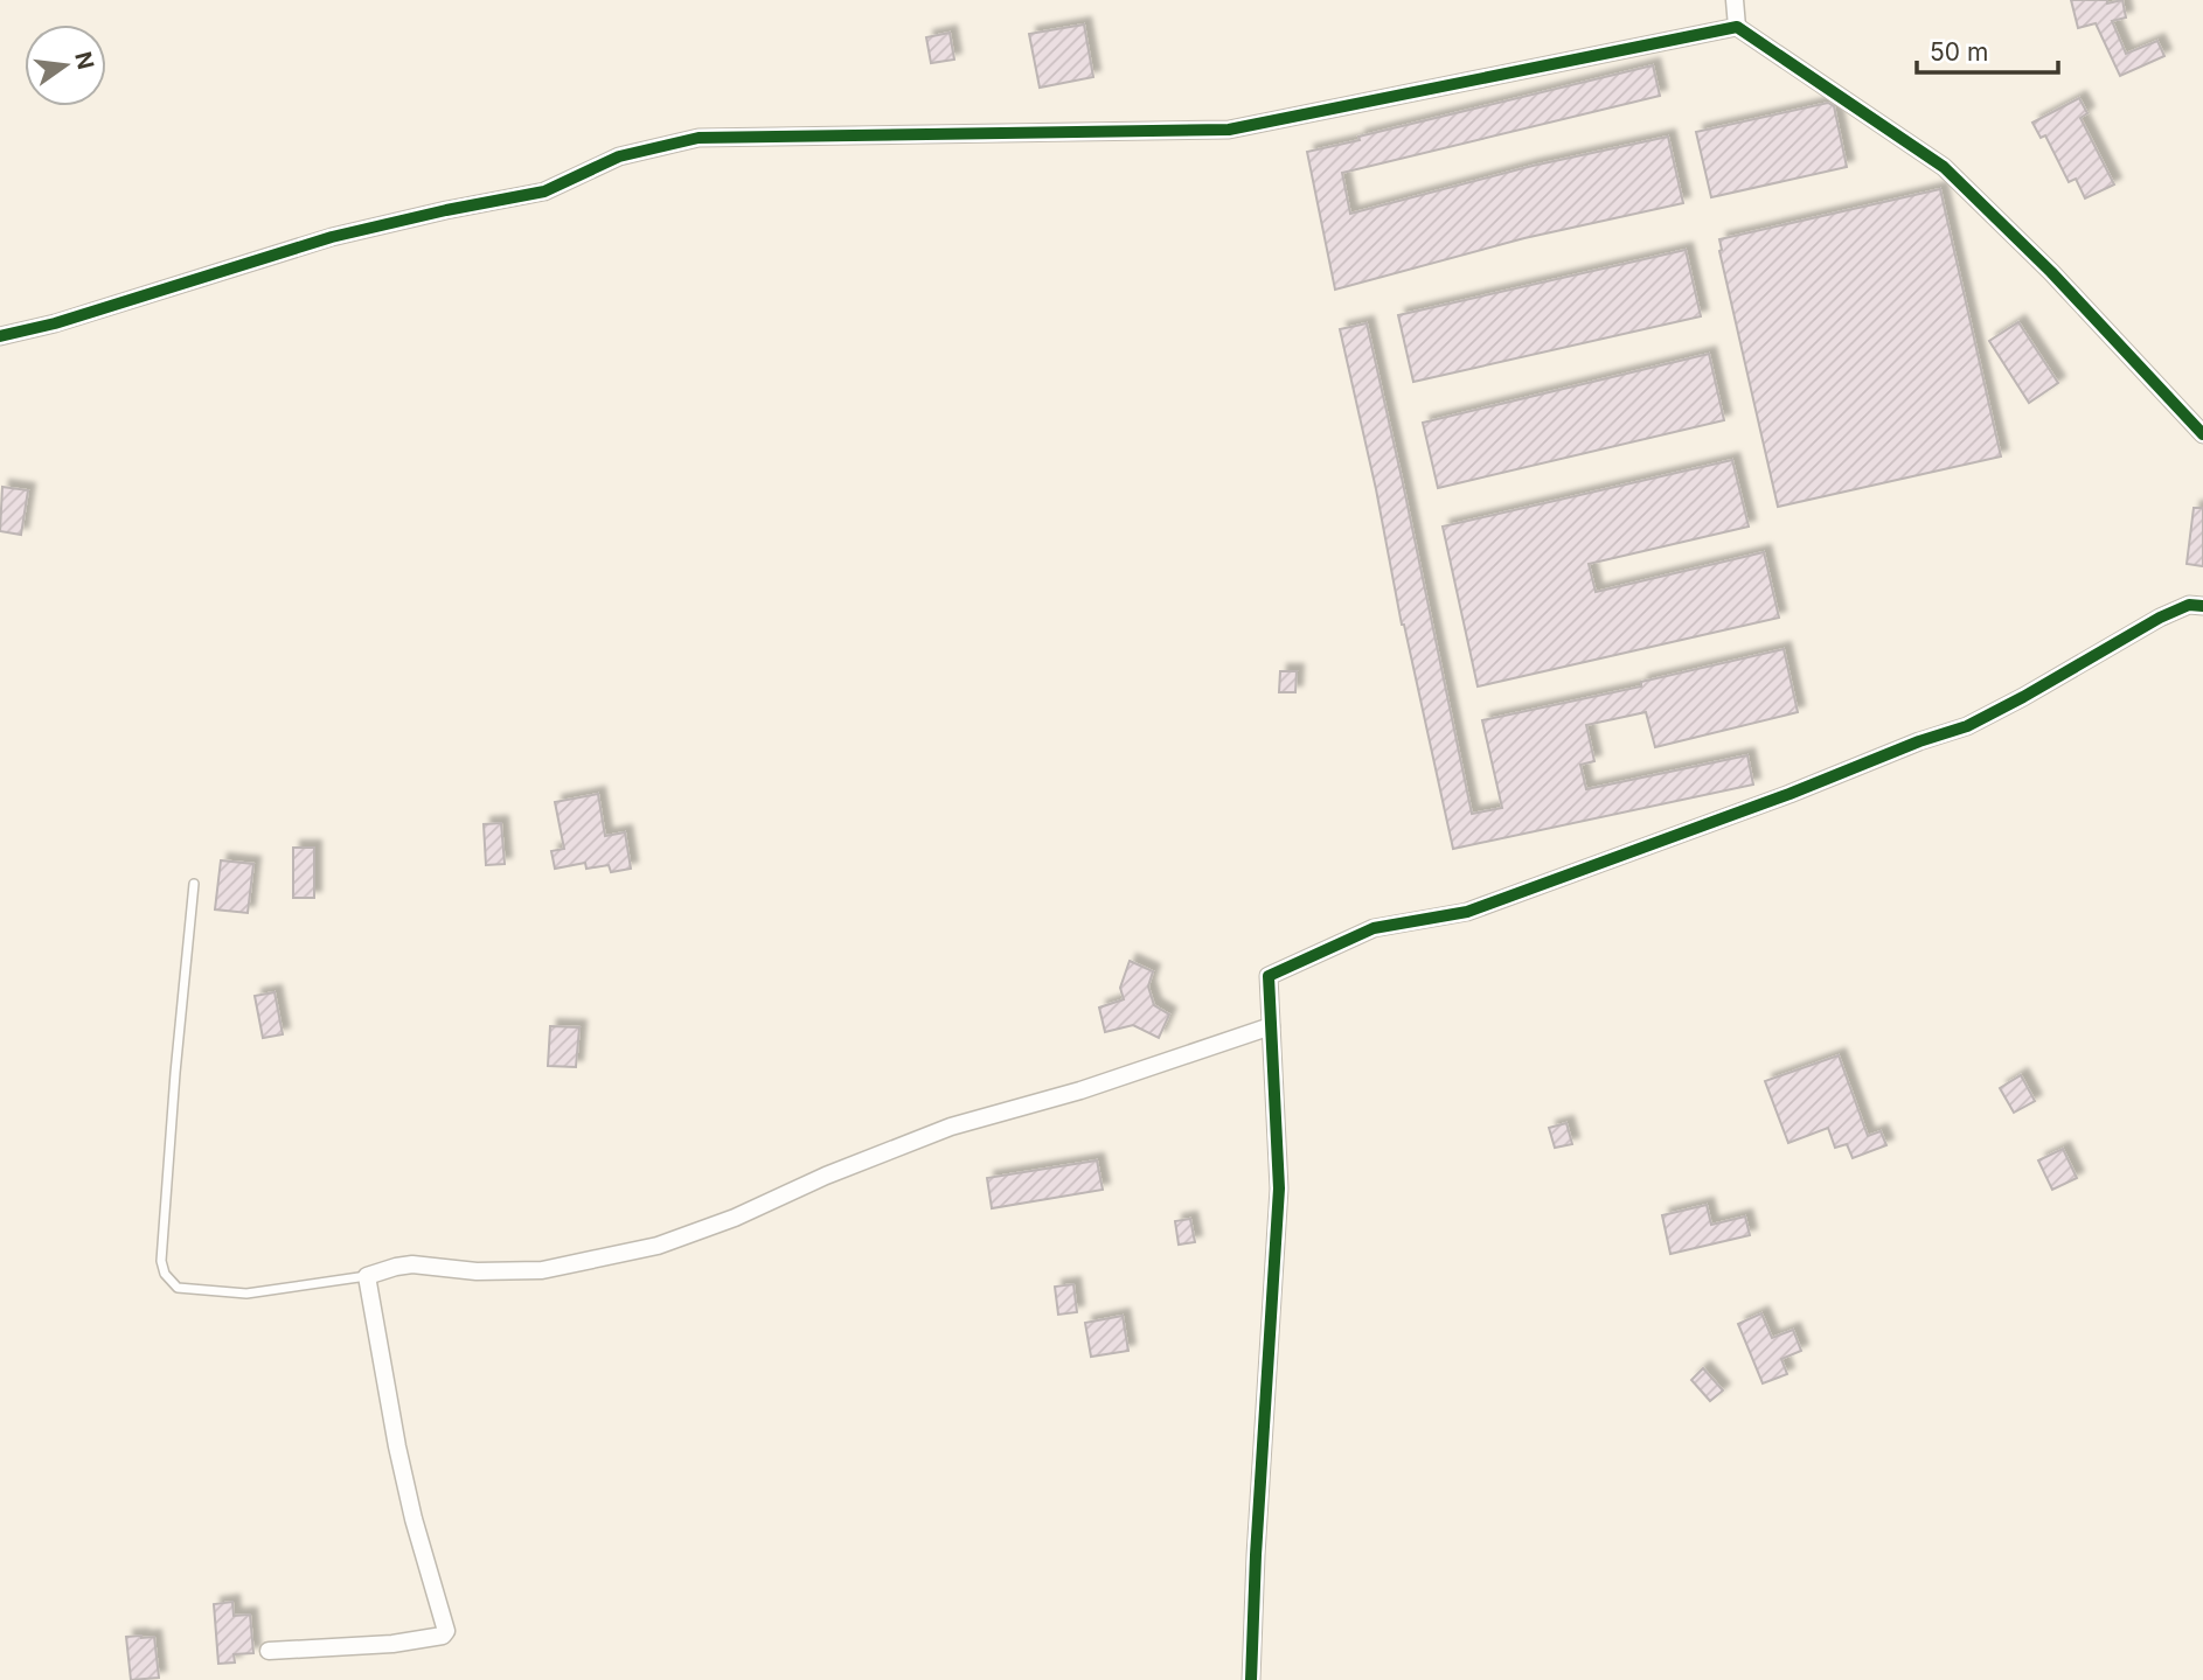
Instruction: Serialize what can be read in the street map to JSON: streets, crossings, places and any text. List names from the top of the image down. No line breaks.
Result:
{"scale_bar":"50 m","north":"right"}
